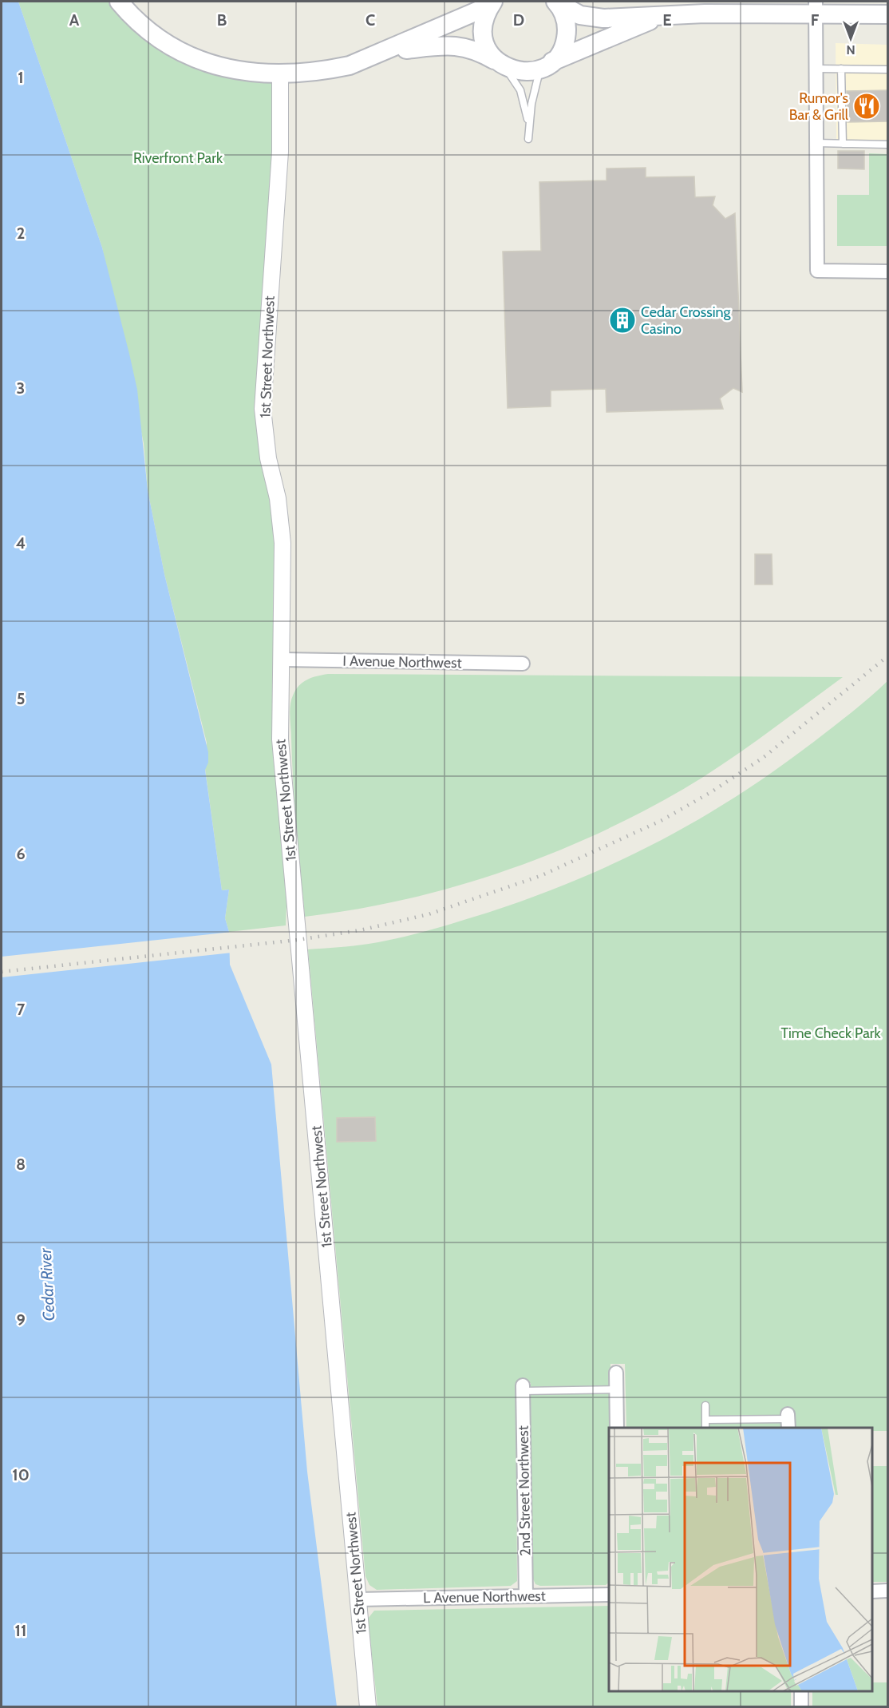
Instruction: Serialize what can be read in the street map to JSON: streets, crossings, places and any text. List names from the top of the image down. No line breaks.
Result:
{"streets":{"street":["1st Street Northwest","I Avenue Northwest","2nd Street Northwest","L Avenue Northwest"]},"crossings":[["1st Street Northwest","I Avenue Northwest"],["1st Street Northwest","L Avenue Northwest"],["2nd Street Northwest","L Avenue Northwest"]],"water":["Cedar River"],"parks":["Riverfront Park","Time Check Park"],"places":{"restaurant":["Rumor's Bar & Grill"],"building":["Cedar Crossing Casino"]},"north":"bottom","grid":{"columns":["A","B","C","D","E","F"],"rows":["1","2","3","4","5","6","7","8","9","10","11"]}}
